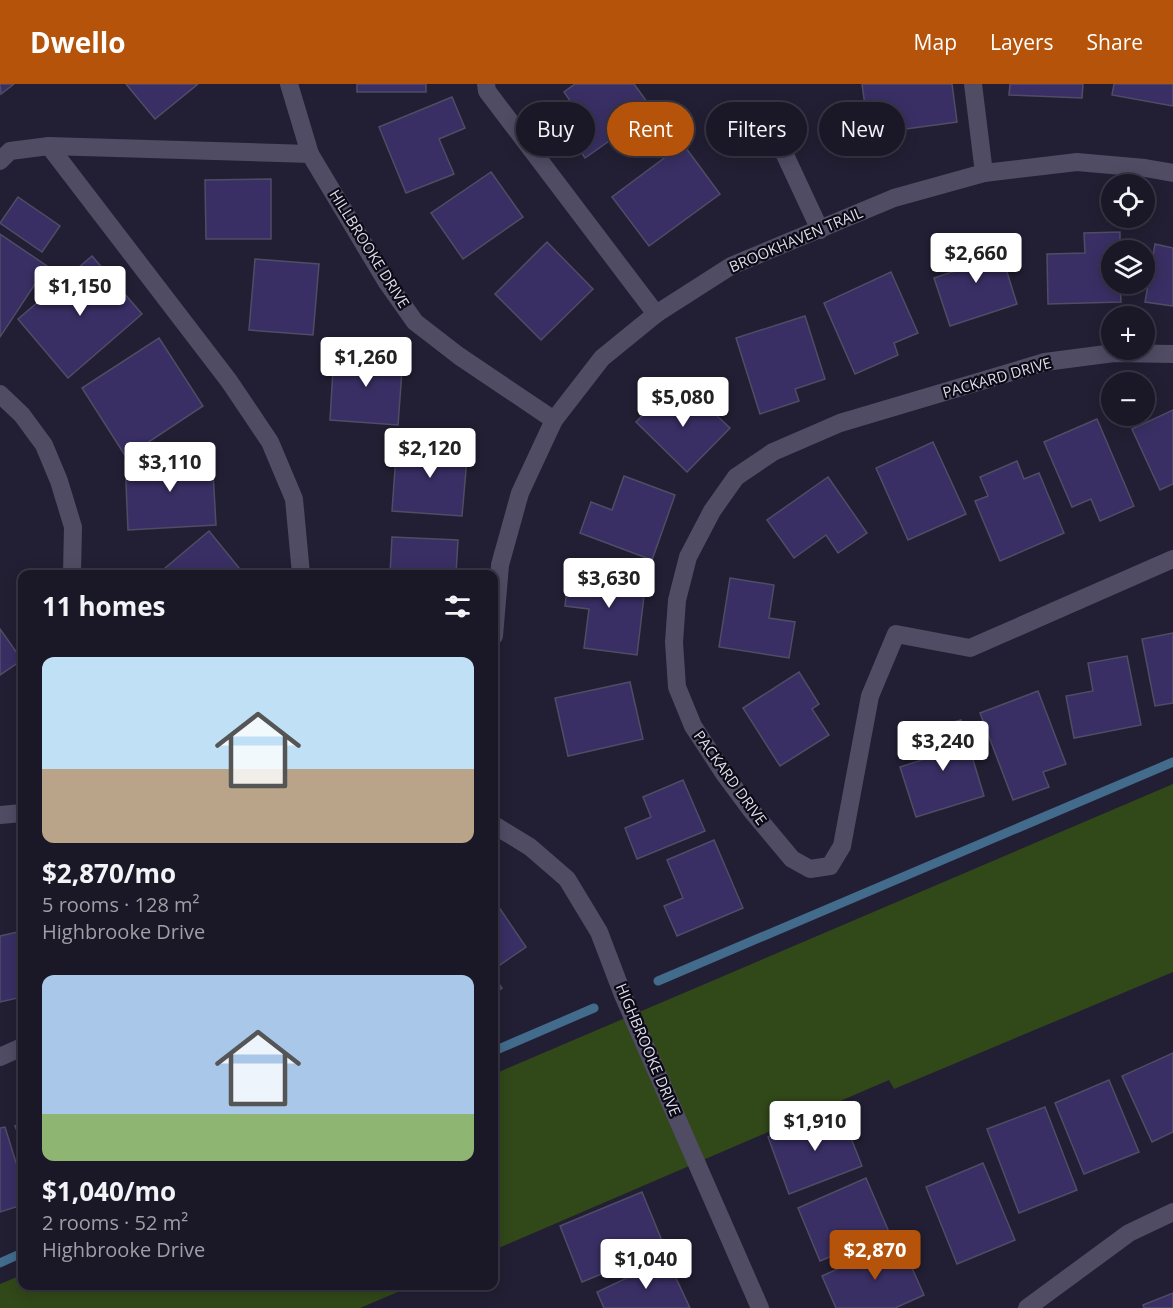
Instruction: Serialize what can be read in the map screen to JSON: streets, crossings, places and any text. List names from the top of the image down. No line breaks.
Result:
{"streets":{"street":["BROOKHAVEN TRAIL","HILLBROOKE DRIVE","PACKARD DRIVE","HIGHBROOKE DRIVE"]},"crossings":[["BROOKHAVEN TRAIL","HILLBROOKE DRIVE"]],"page":{"header":"Dwello","nav":["Map","Layers","Share"],"chip":["Buy","Rent","Filters","New"],"map_buttons":["+","−"],"price":["$2,660","$1,150","$1,260","$5,080","$2,120","$3,110","$3,630","$3,240","$1,910","$2,870","$1,040"],"heading":"11 homes","list":[{"name":"$2,870/mo","note":"5 rooms · 128 m² · Highbrooke Drive"},{"name":"$1,040/mo","note":"2 rooms · 52 m² · Highbrooke Drive"}]}}
